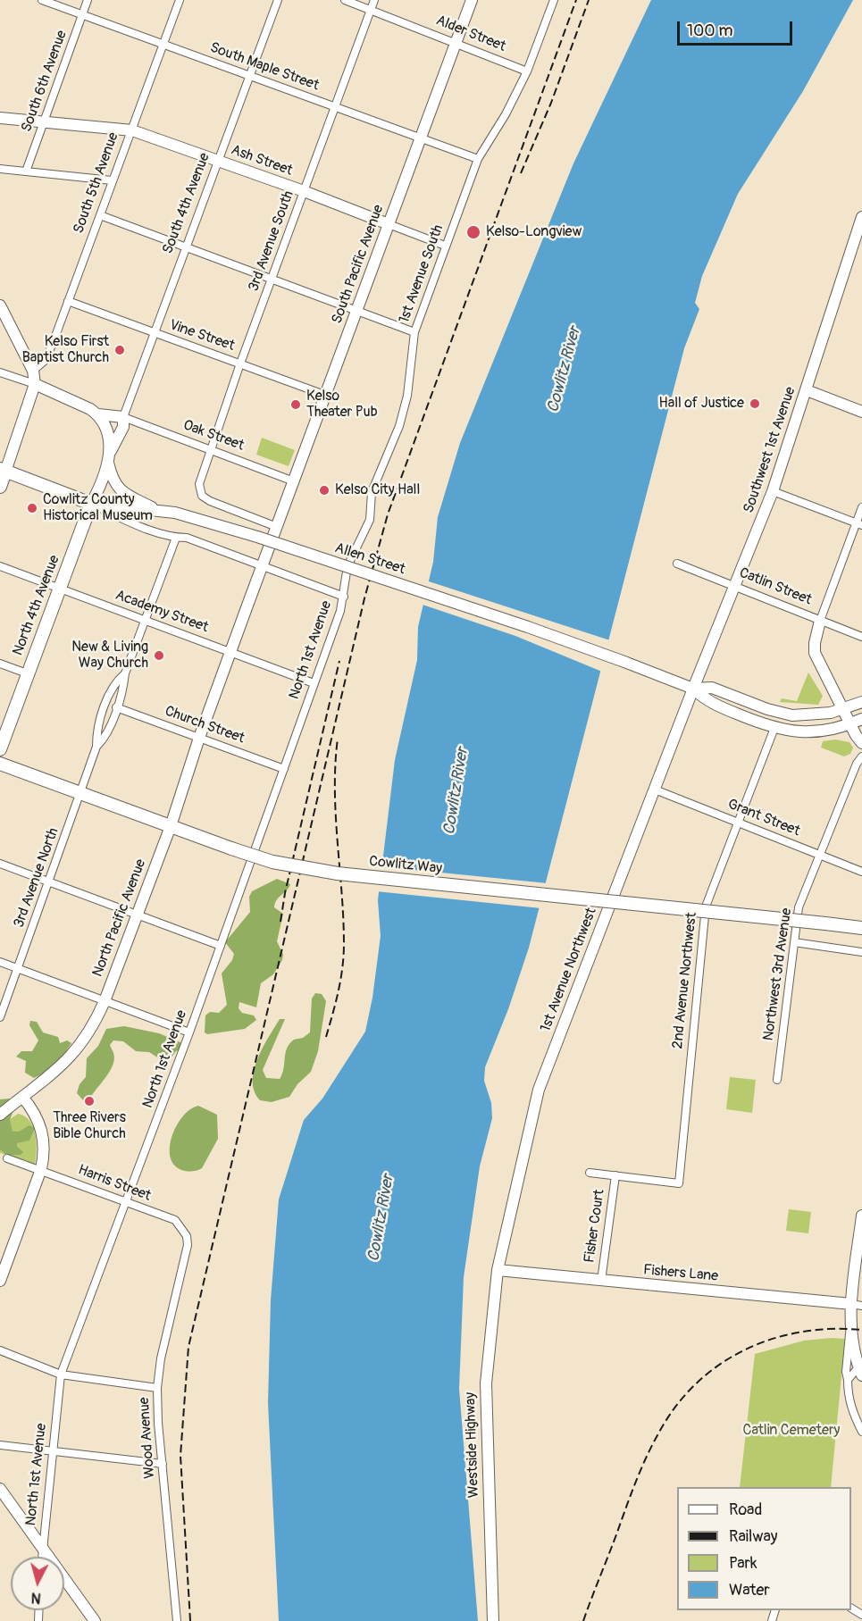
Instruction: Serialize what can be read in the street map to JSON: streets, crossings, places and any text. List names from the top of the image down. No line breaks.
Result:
{"streets":{"main road":["Ash Street","South Pacific Avenue","Southwest 1st Avenue","Allen Street","North 4th Avenue","Cowlitz Way","North Pacific Avenue","1st Avenue Northwest","Fishers Lane","Westside Highway"],"street":["Alder Street","South Maple Street","South 6th Avenue","South 5th Avenue","South 4th Avenue","3rd Avenue South","1st Avenue South","Vine Street","Oak Street","Catlin Street","Academy Street","North 1st Avenue","Church Street","Grant Street","3rd Avenue North","Northwest 3rd Avenue","2nd Avenue Northwest","Harris Street","Fisher Court","Wood Avenue"]},"crossings":[["Alder Street","3rd Avenue South"],["Alder Street","South Pacific Avenue"],["Alder Street","1st Avenue South"],["South Maple Street","South 6th Avenue"],["South Maple Street","South 5th Avenue"],["South Maple Street","South 4th Avenue"],["South Maple Street","3rd Avenue South"],["South Maple Street","South Pacific Avenue"],["South Maple Street","1st Avenue South"],["South 6th Avenue","Ash Street"],["Ash Street","South 5th Avenue"],["Ash Street","South 4th Avenue"],["Ash Street","3rd Avenue South"],["Ash Street","South Pacific Avenue"],["Ash Street","1st Avenue South"],["South 5th Avenue","Vine Street"],["South 4th Avenue","Vine Street"],["South 4th Avenue","Oak Street"],["3rd Avenue South","South Pacific Avenue"],["3rd Avenue South","Vine Street"],["3rd Avenue South","Oak Street"],["South Pacific Avenue","Vine Street"],["South Pacific Avenue","Oak Street"],["South Pacific Avenue","North Pacific Avenue"],["1st Avenue South","North 1st Avenue"],["Southwest 1st Avenue","Allen Street"],["Southwest 1st Avenue","Catlin Street"],["Southwest 1st Avenue","1st Avenue Northwest"],["Allen Street","North 4th Avenue"],["Allen Street","North 1st Avenue"],["Allen Street","3rd Avenue North"],["Allen Street","North Pacific Avenue"],["Allen Street","1st Avenue Northwest"],["North 4th Avenue","Academy Street"],["Academy Street","North 1st Avenue"],["Academy Street","3rd Avenue North"],["Academy Street","North Pacific Avenue"],["North 1st Avenue","Church Street"],["North 1st Avenue","Harris Street"],["Church Street","3rd Avenue North"],["Church Street","North Pacific Avenue"],["Grant Street","1st Avenue Northwest"],["Grant Street","Northwest 3rd Avenue"],["Grant Street","2nd Avenue Northwest"],["Cowlitz Way","3rd Avenue North"],["Cowlitz Way","North Pacific Avenue"],["1st Avenue Northwest","Fishers Lane"],["1st Avenue Northwest","Westside Highway"],["2nd Avenue Northwest","Fisher Court"],["Harris Street","Wood Avenue"],["Fisher Court","Fishers Lane"],["Fishers Lane","Westside Highway"]],"water":["Cowlitz River"],"parks":["Catlin Cemetery"],"places":["Kelso-Longview","Kelso First Baptist Church","Hall of Justice","Kelso Theater Pub","Kelso City Hall","Cowlitz County Historical Museum","New & Living Way Church","Three Rivers Bible Church"],"legend":["Road","Railway","Park","Water"],"scale_bar":"100 m","north":"bottom"}
